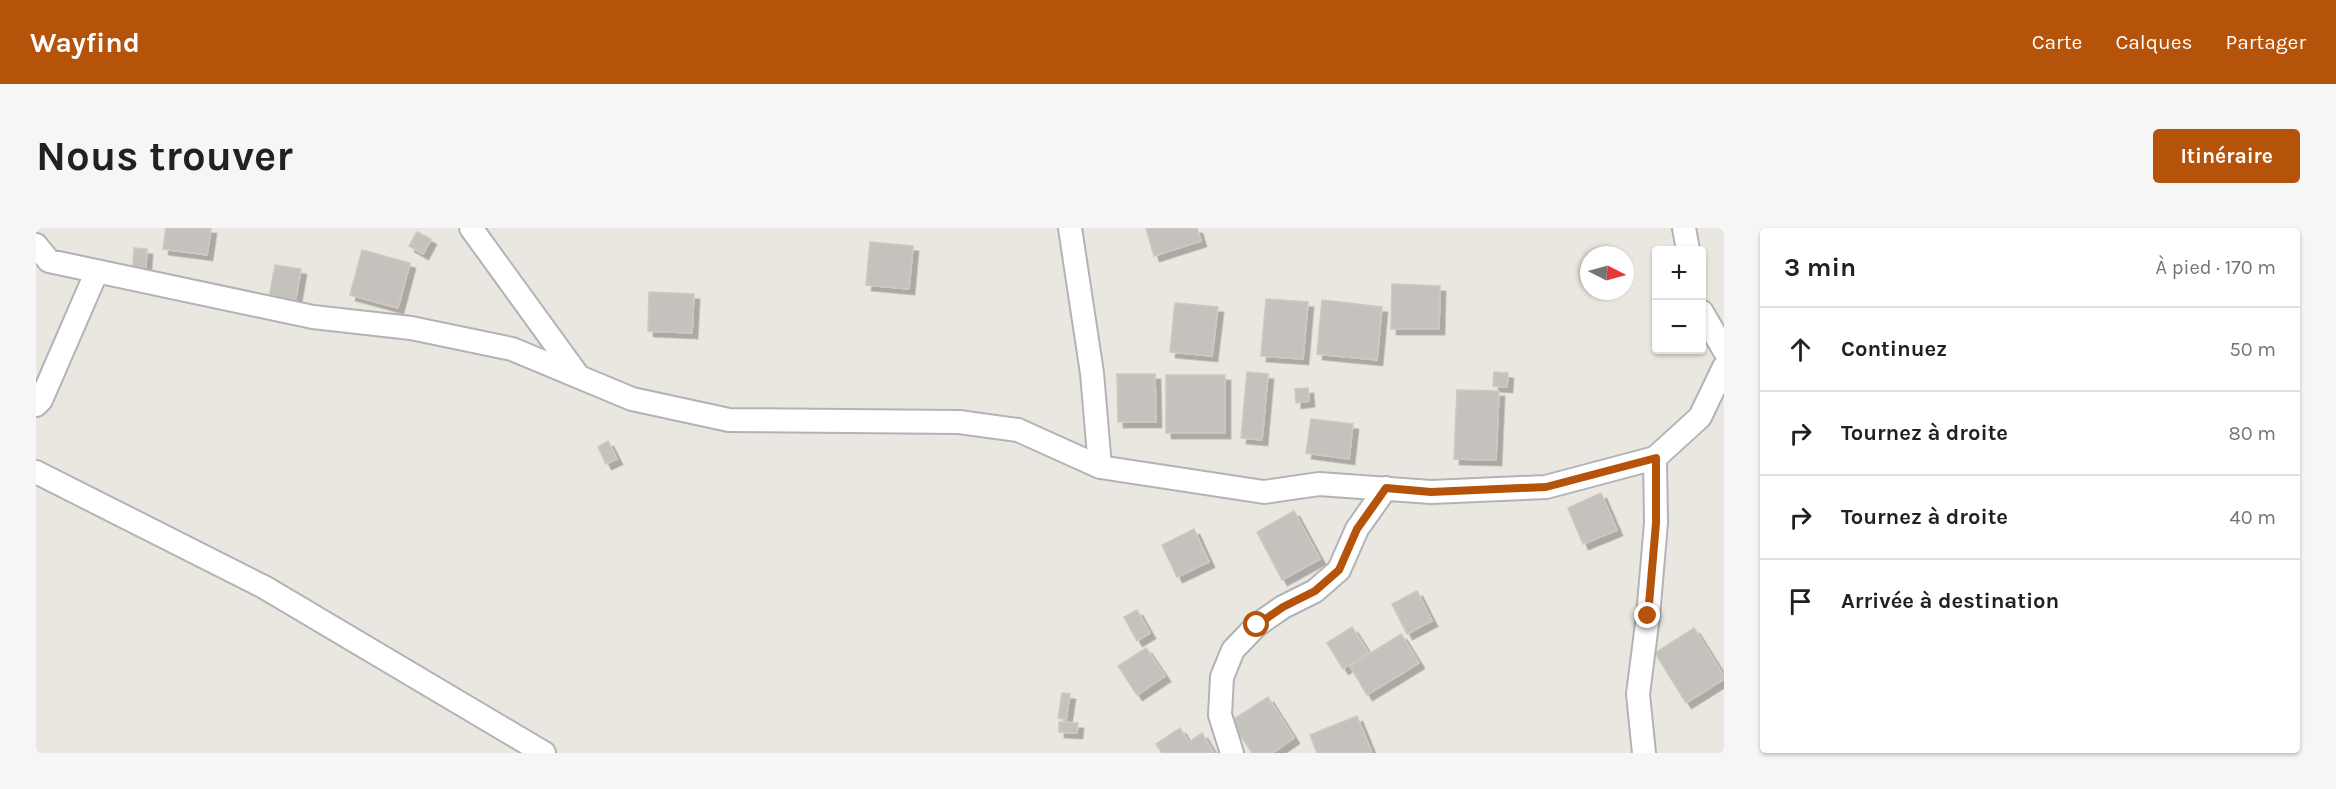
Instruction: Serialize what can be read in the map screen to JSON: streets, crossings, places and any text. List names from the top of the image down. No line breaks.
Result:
{"north":"right","page":{"header":"Wayfind","nav":["Carte","Calques","Partager"],"buttons":"Itinéraire","title":"Nous trouver","heading":["3 min","À pied · 170 m"],"map_buttons":["+","−"],"list":[["Continuez","50 m"],["Tournez à droite","80 m"],["Tournez à droite","40 m"],"Arrivée à destination"]}}
